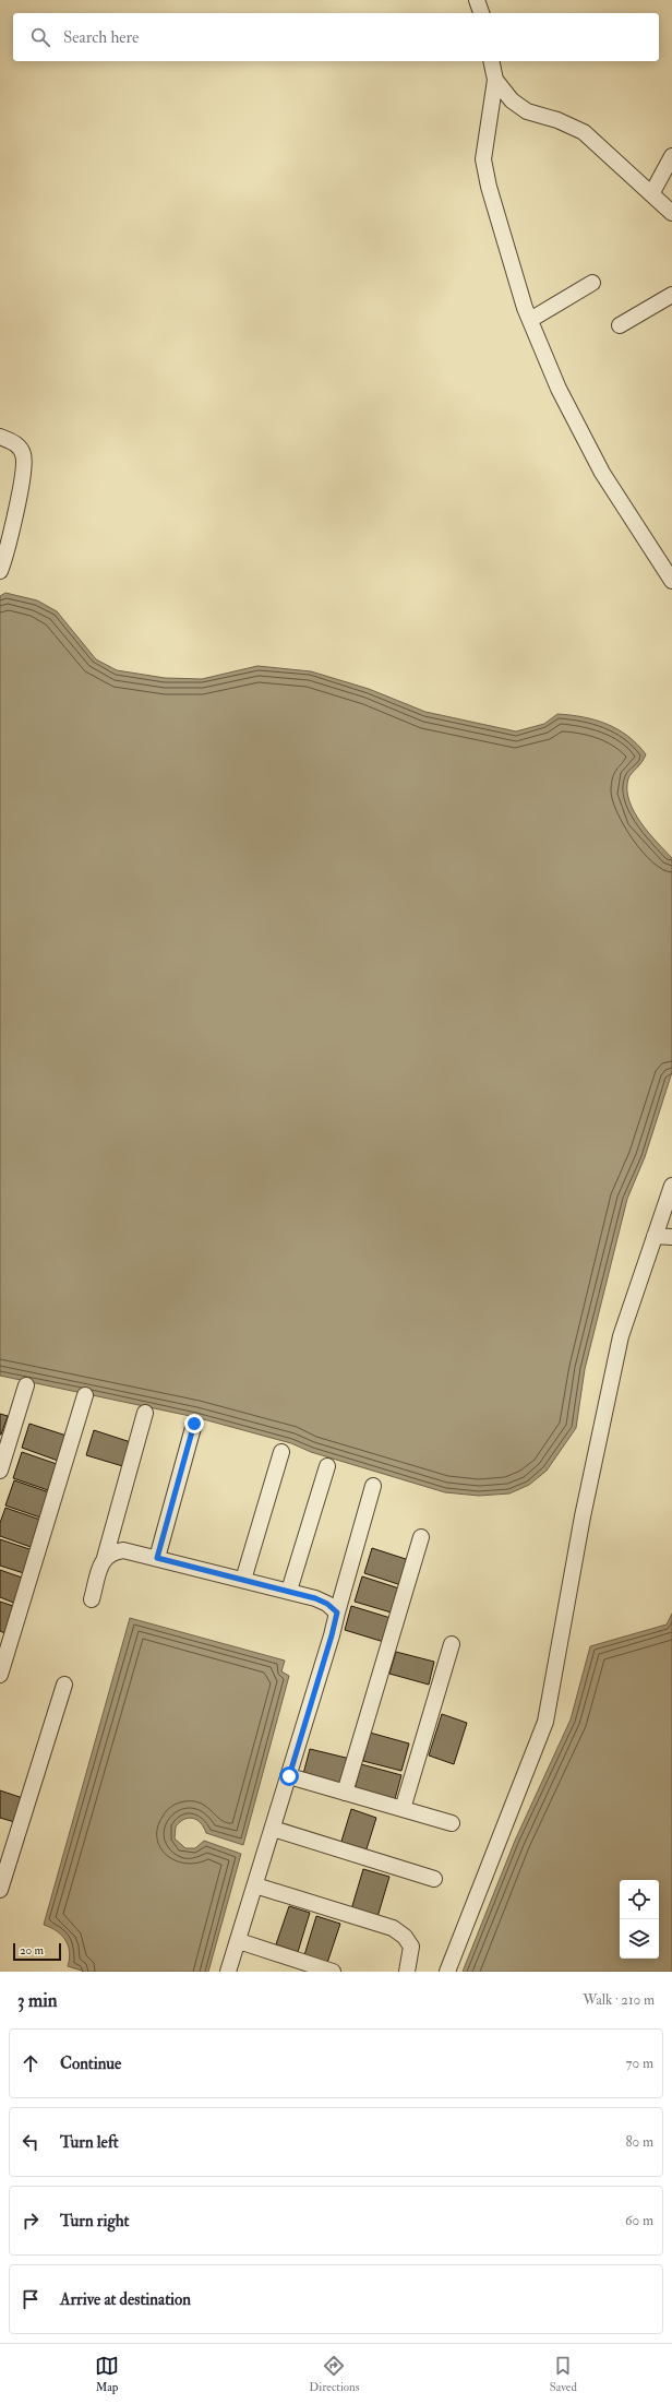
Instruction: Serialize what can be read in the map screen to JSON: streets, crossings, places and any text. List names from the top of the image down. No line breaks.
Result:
{"scale_bar":"20 m","page":{"search":"Search here","scale":"20 m","heading":["3 min","Walk · 210 m"],"list":[["Continue","70 m"],["Turn left","80 m"],["Turn right","60 m"],"Arrive at destination"],"nav":["Map","Directions","Saved"]}}
